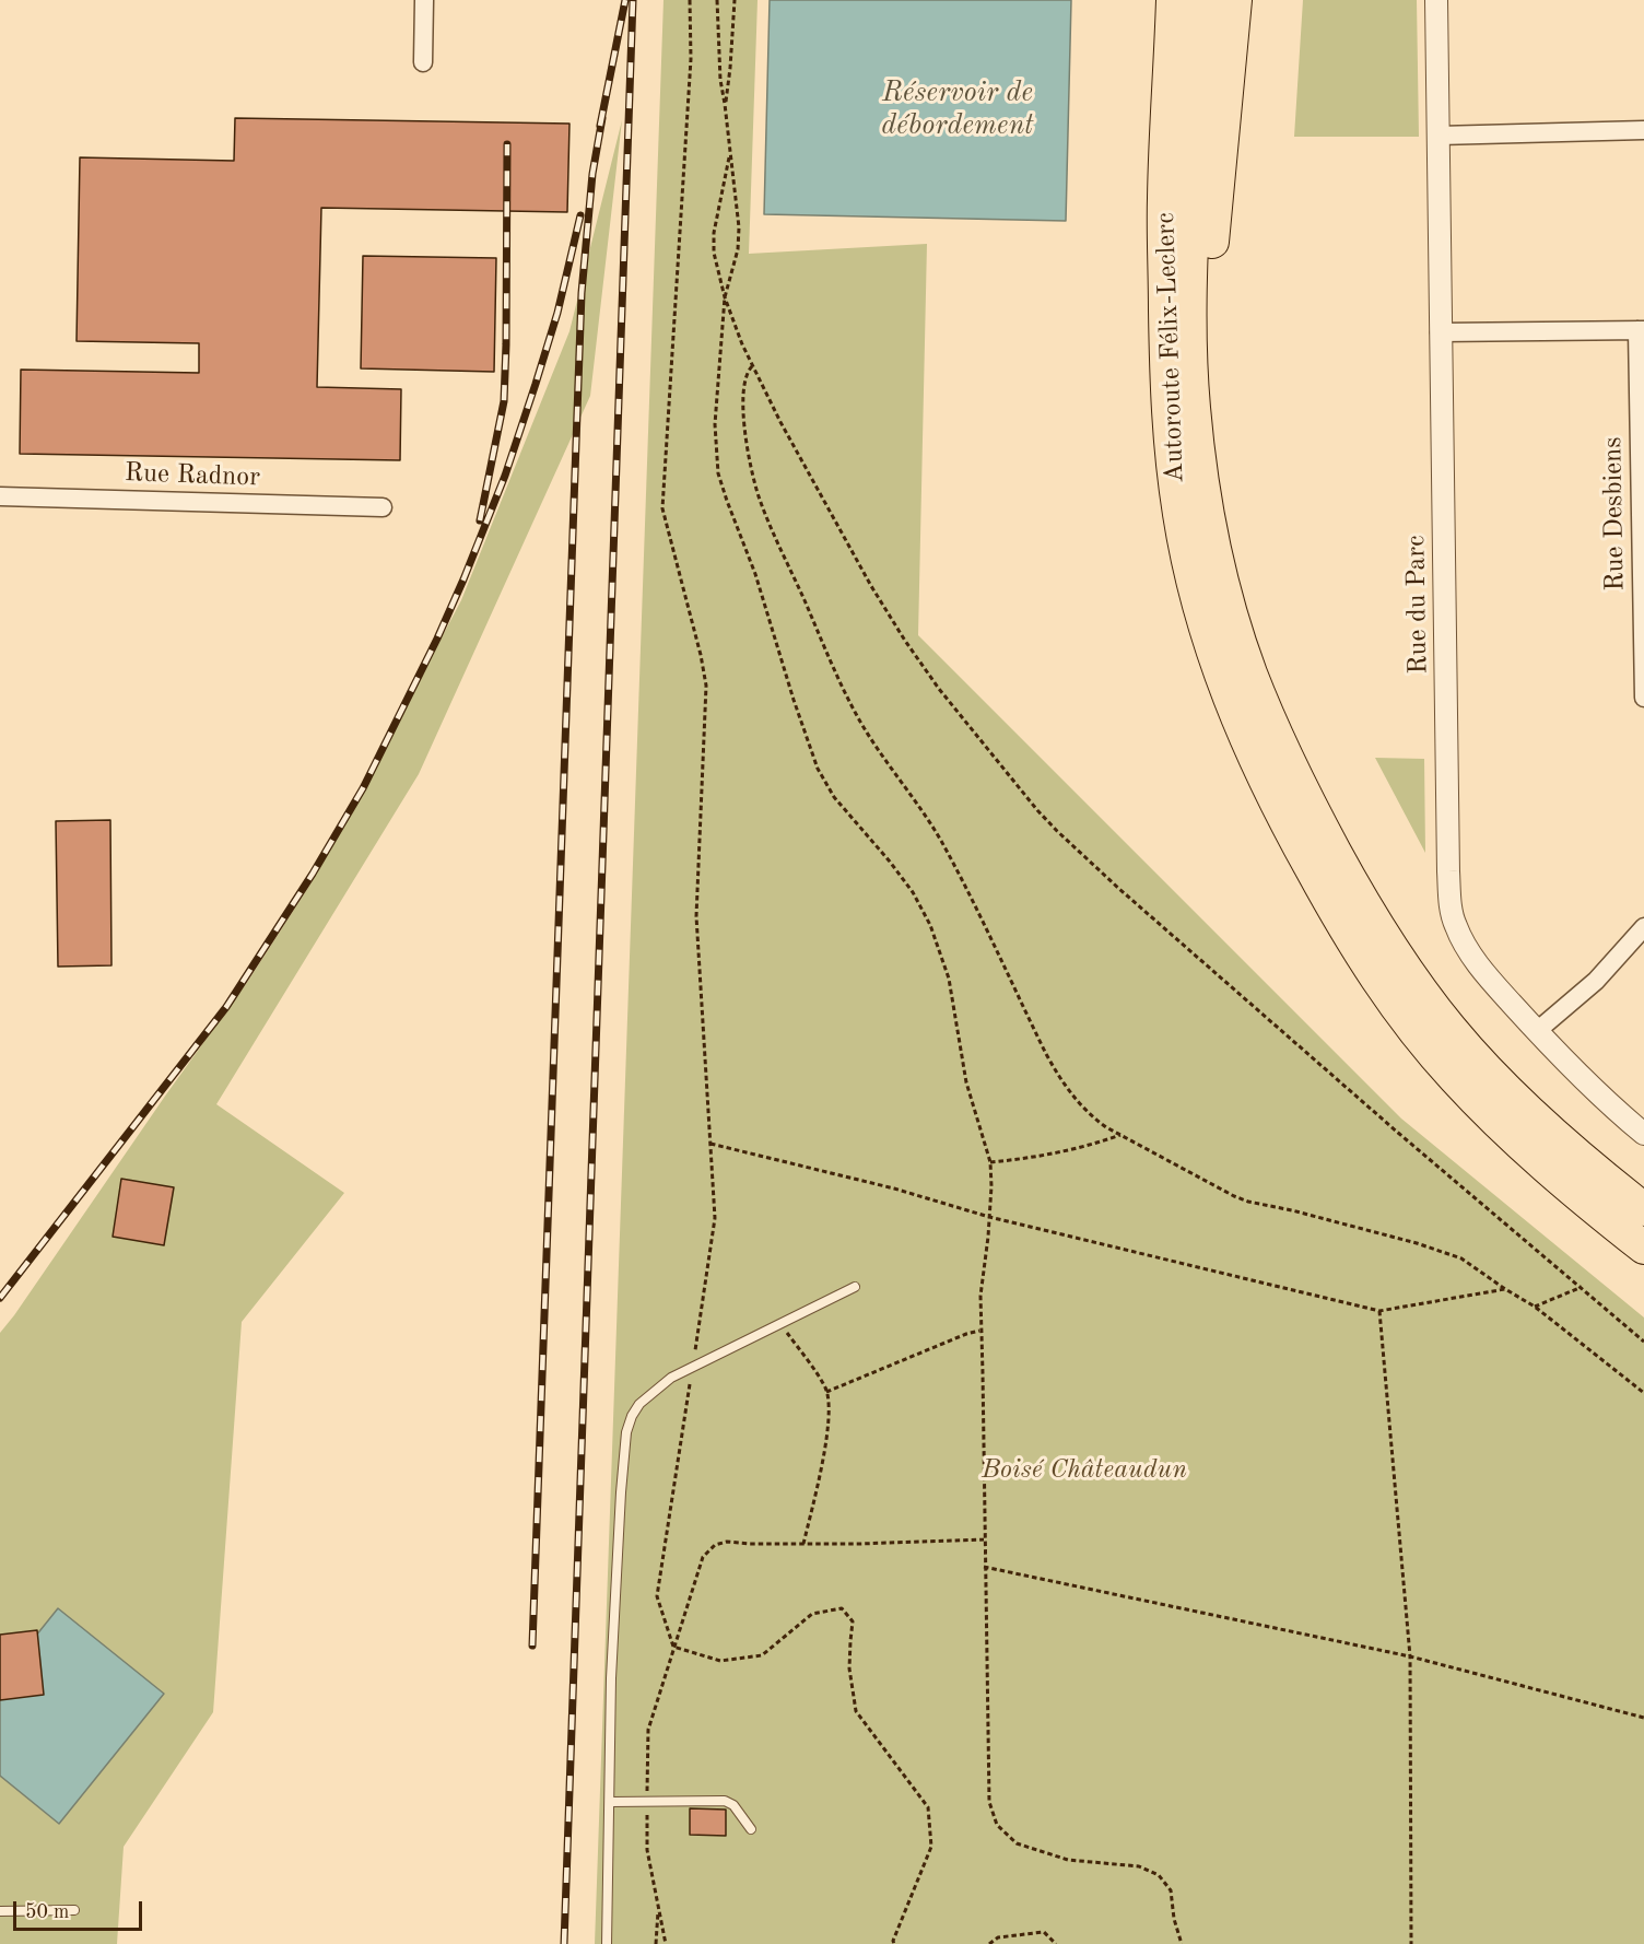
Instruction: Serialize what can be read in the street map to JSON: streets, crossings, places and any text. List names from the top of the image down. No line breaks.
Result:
{"streets":{"highway":["Autoroute Félix-Leclerc"],"street":["Rue Radnor","Rue Desbiens","Rue du Parc"]},"water":["Réservoir de débordement"],"parks":["Boisé Châteaudun"],"scale_bar":"50 m"}
